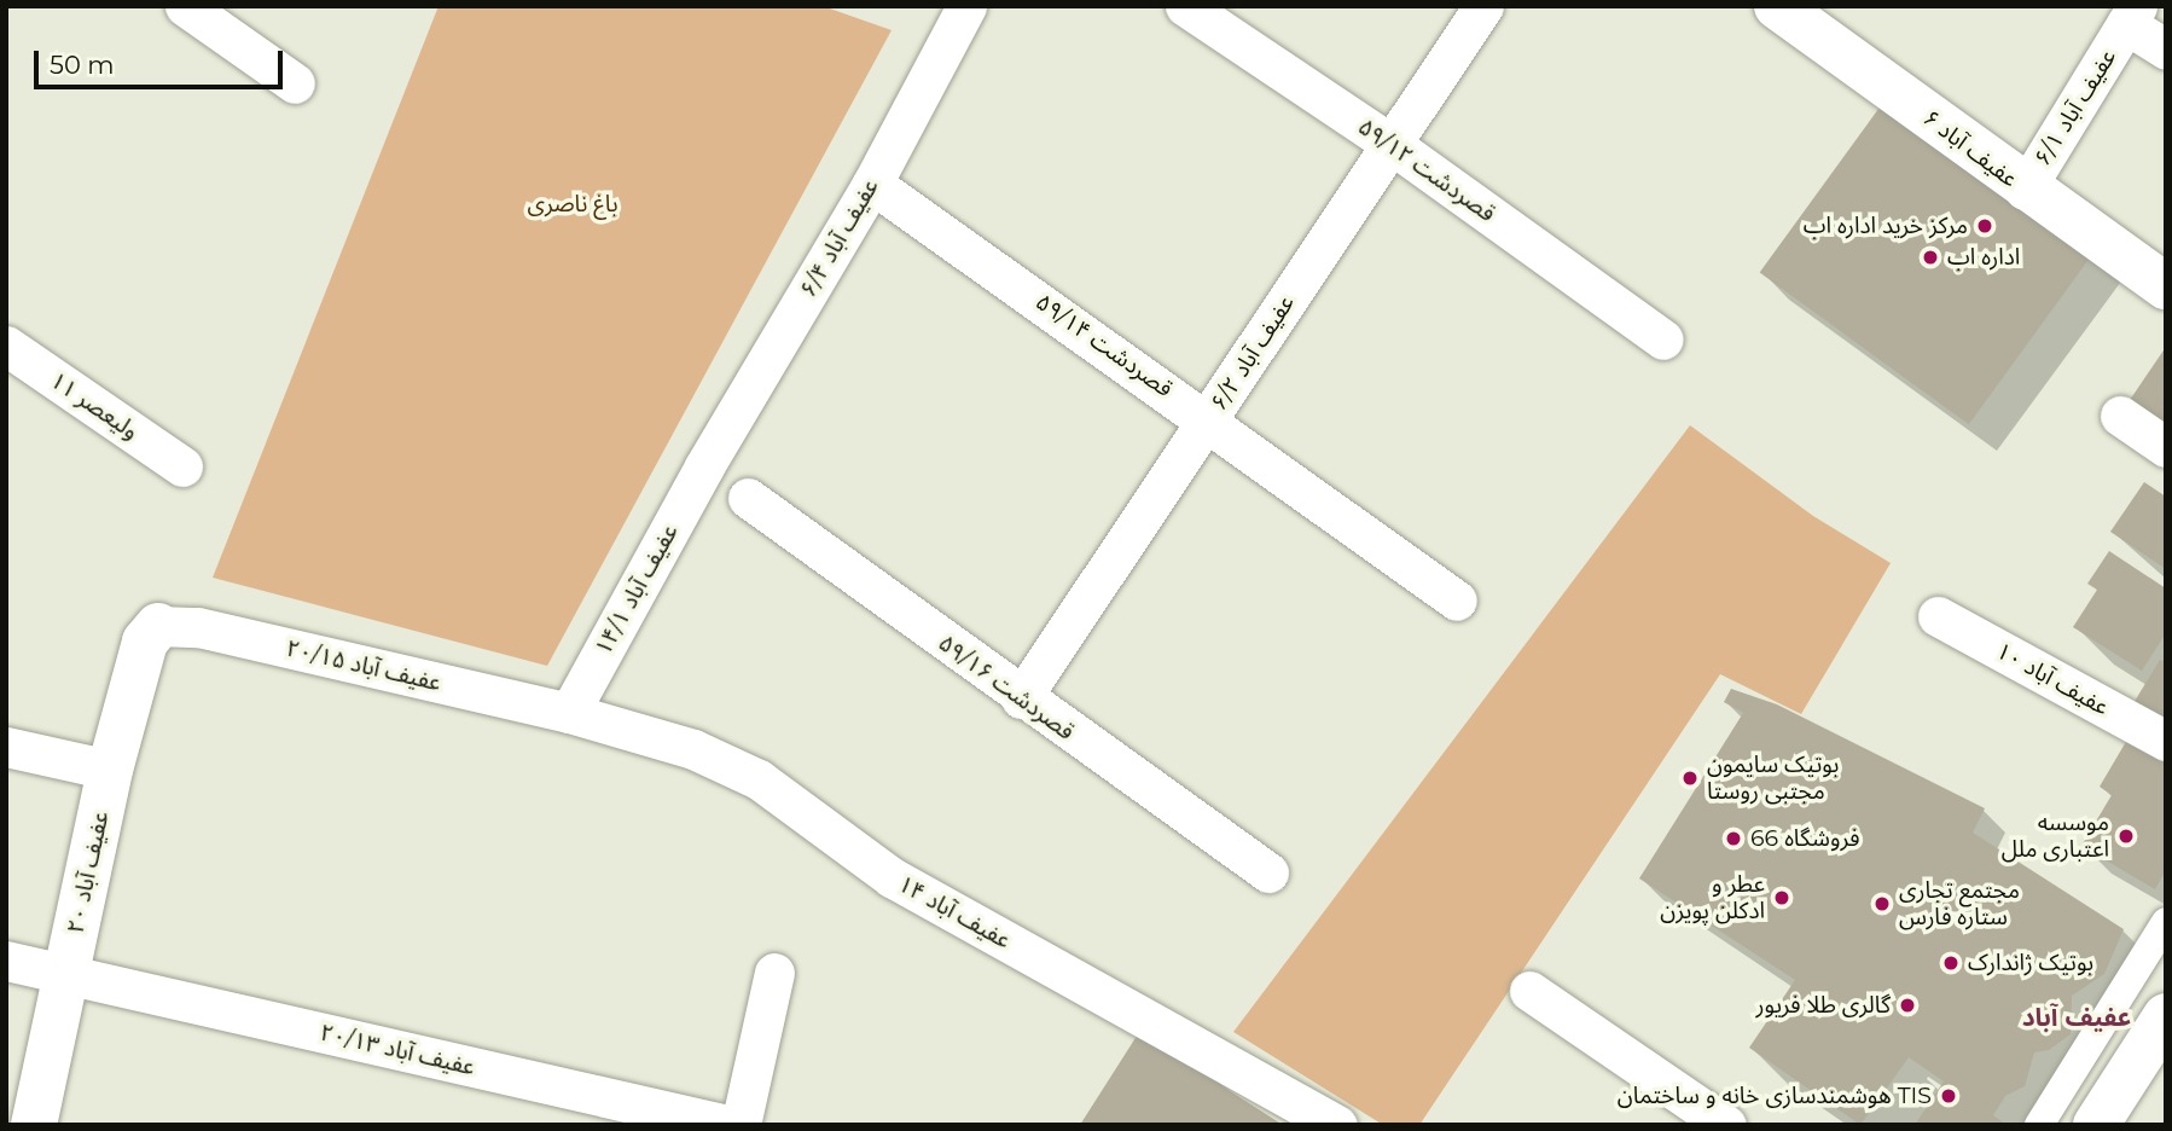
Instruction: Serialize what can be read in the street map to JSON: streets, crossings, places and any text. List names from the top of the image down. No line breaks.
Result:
{"streets":{"street":["عفیف آباد ۶/۱","عفیف آباد ۶","۵۹/۱۲ قصردشت","عفیف آباد ۶/۴","۵۹/۱۴ قصردشت","عفیف آباد ۶/۲","۱۱ ولیعصر","عفیف آباد ۱۴/۱","عفیف آباد ۲۰/۱۵","عفیف آباد ۱۰","۵۹/۱۶ قصردشت","عفیف آباد ۲۰","عفیف آباد ۱۴","عفیف آباد ۲۰/۱۳"]},"crossings":[["عفیف آباد ۶/۱","عفیف آباد ۶"],["۵۹/۱۲ قصردشت","عفیف آباد ۶/۲"],["عفیف آباد ۶/۴","۵۹/۱۴ قصردشت"],["عفیف آباد ۶/۴","عفیف آباد ۱۴/۱"],["۵۹/۱۴ قصردشت","عفیف آباد ۶/۲"],["عفیف آباد ۶/۲","۵۹/۱۶ قصردشت"],["عفیف آباد ۱۴/۱","عفیف آباد ۲۰/۱۵"],["عفیف آباد ۱۴/۱","عفیف آباد ۱۴"],["عفیف آباد ۲۰/۱۵","عفیف آباد ۲۰"],["عفیف آباد ۲۰/۱۵","عفیف آباد ۱۴"],["عفیف آباد ۲۰","عفیف آباد ۲۰/۱۳"]],"districts":["عفیف آباد"],"parks":["باغ ناصری"],"places":["مرکز خرید اداره اب","اداره اب","بوتیک سایمون مجتبی روستا","موسسه اعتباری ملل","فروشگاه 66","عطر و ادکلن پویزن","مجتمع تجاری ستاره فارس","بوتیک ژاندارک","گالری طلا فریور","هوشمندسازی خانه و ساختمان TIS"],"scale_bar":"50 m"}
